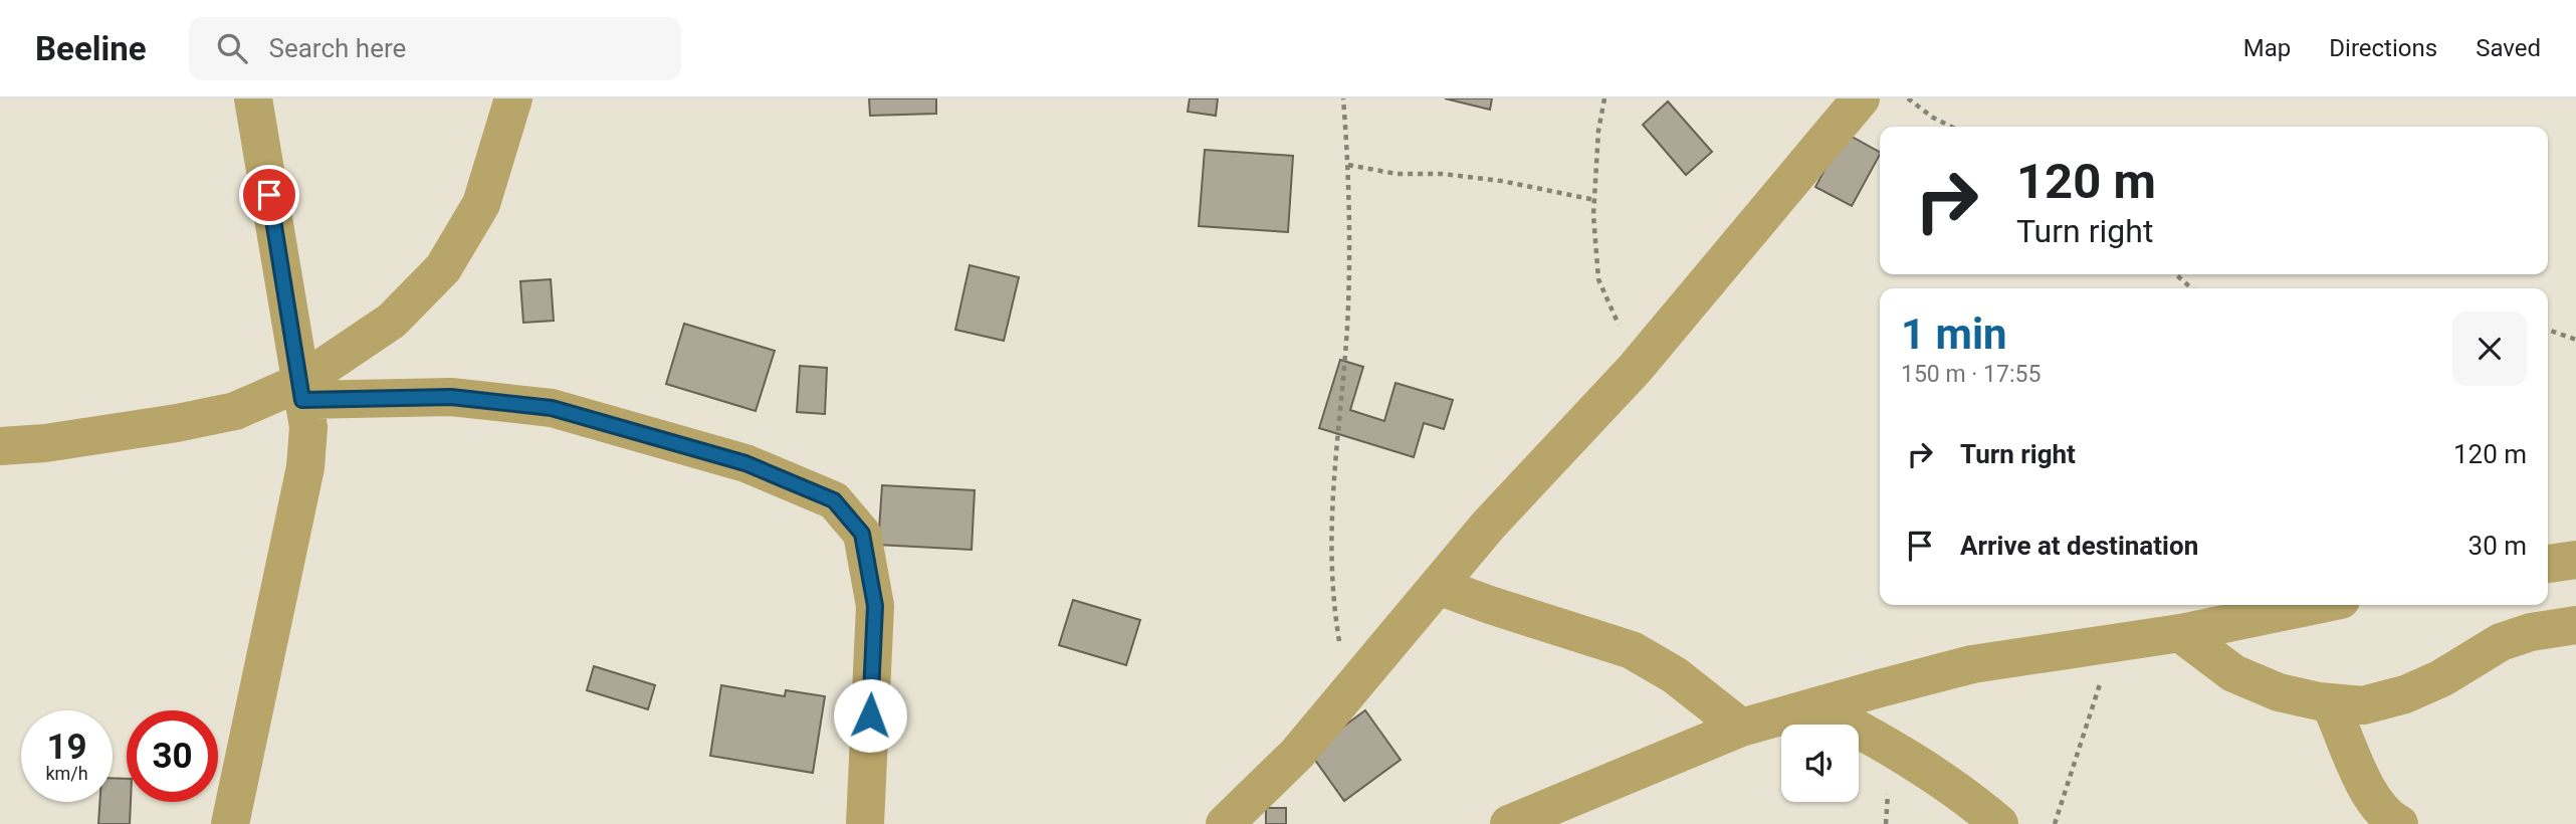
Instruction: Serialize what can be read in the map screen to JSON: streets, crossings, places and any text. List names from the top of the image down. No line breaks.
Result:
{"page":{"header":"Beeline","search":"Search here","nav":["Map","Directions","Saved"],"turn":["120 m","Turn right"],"heading":["1 min","150 m · 17:55"],"list":[{"name":"Turn right","value":"120 m"},{"name":"Arrive at destination","value":"30 m"}],"speed":"19 km/h","limit":"30"}}
